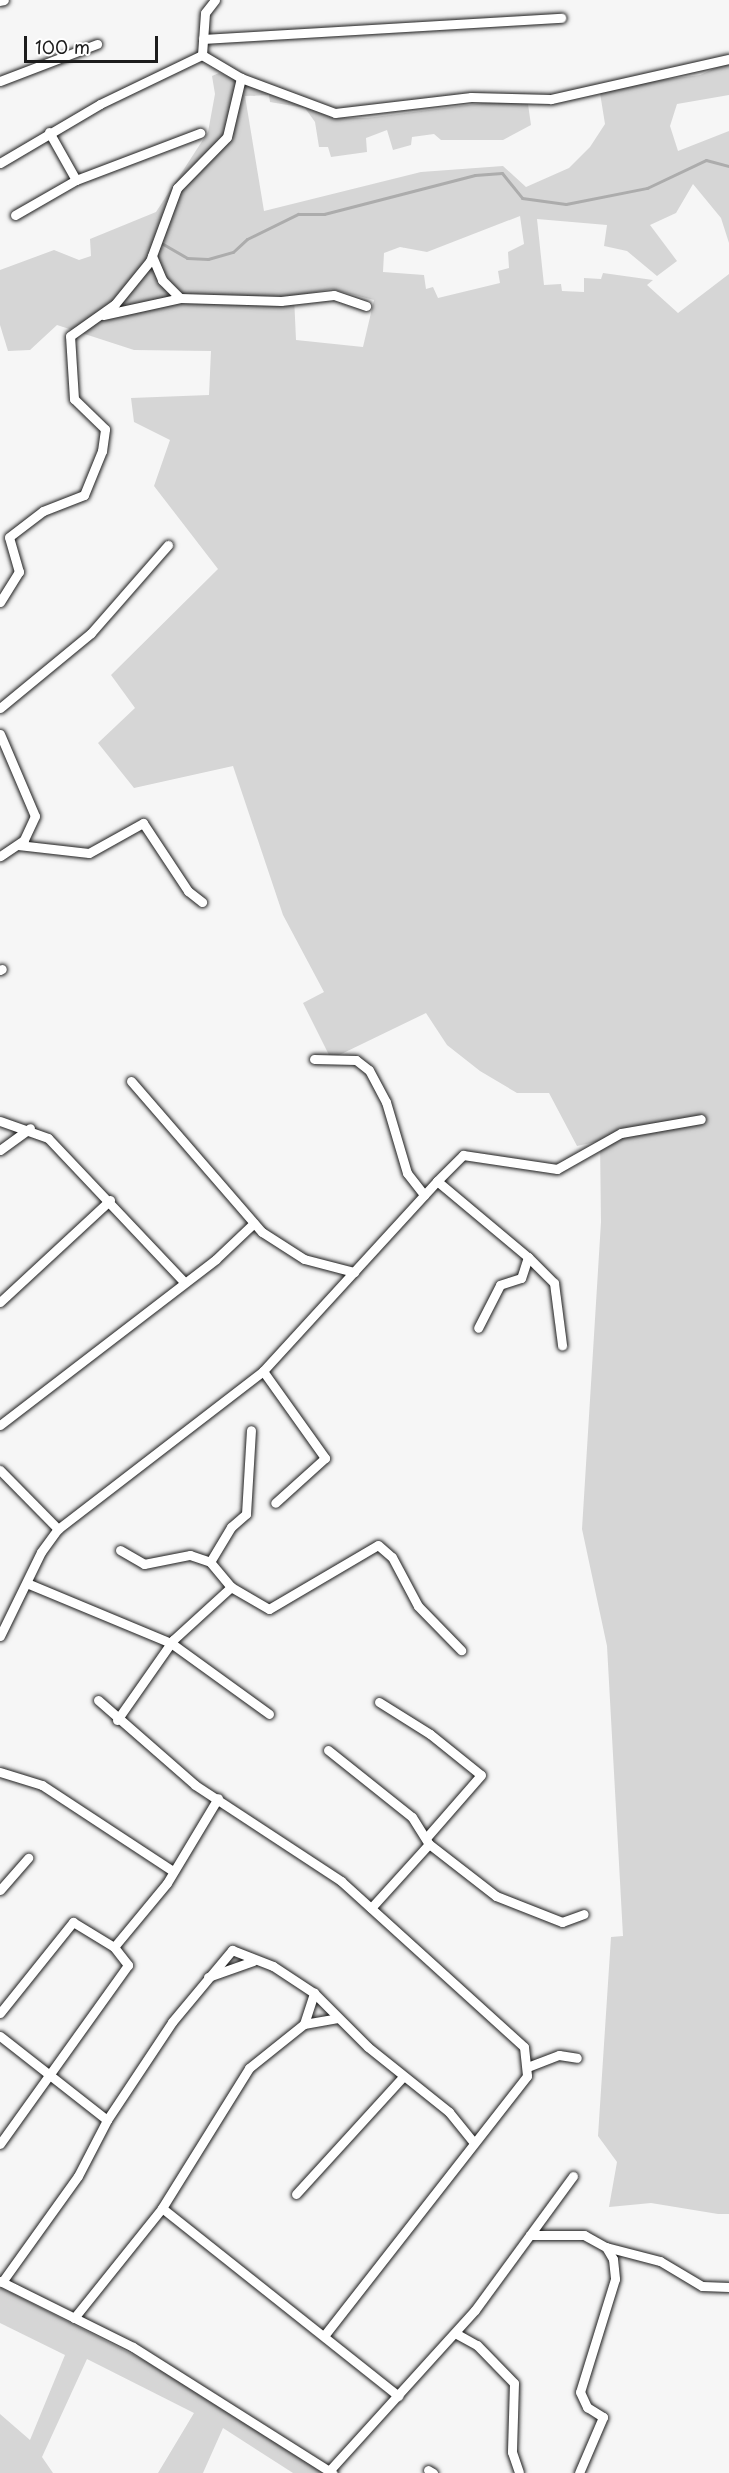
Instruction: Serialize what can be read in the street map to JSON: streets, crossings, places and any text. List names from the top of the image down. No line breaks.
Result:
{"scale_bar":"100 m"}
